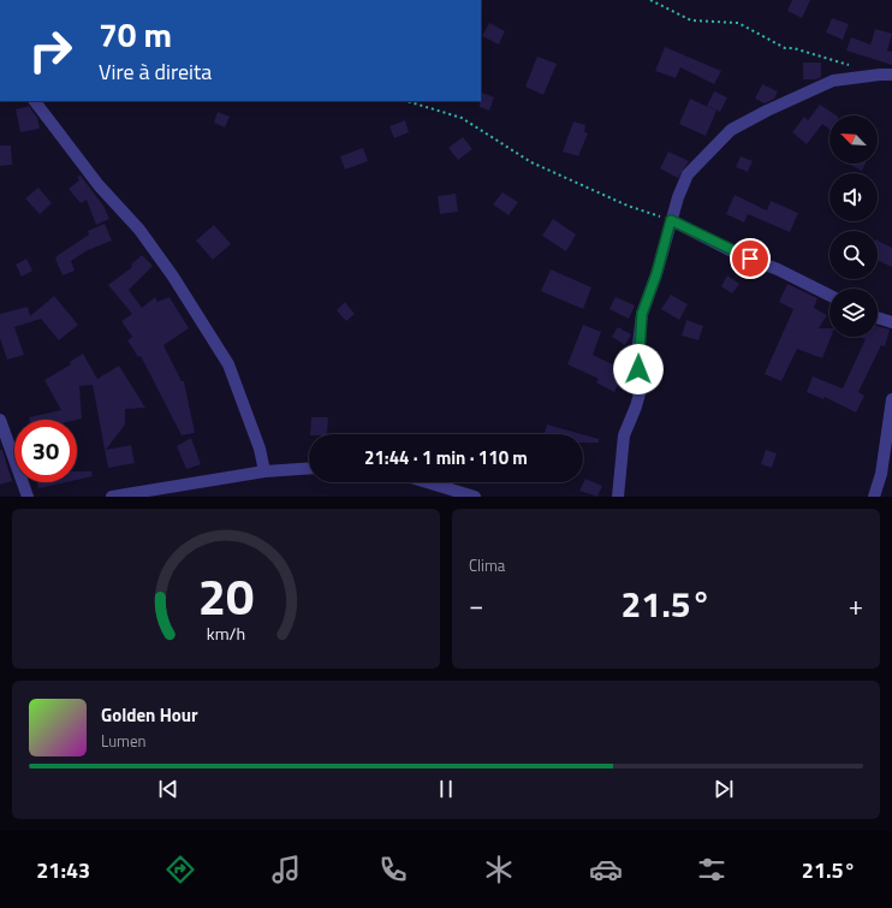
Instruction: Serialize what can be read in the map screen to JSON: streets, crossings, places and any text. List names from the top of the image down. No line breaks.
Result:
{"north":"top left","page":{"turn":["70 m","Vire à direita"],"limit":"30","trip":"21:44 · 1 min · 110 m","tile":"Clima","heat":["−","21.5°","+"],"song":["Golden Hour","Lumen"],"tabs":["21:43","21.5°"],"gauge":["20","km/h"]}}
